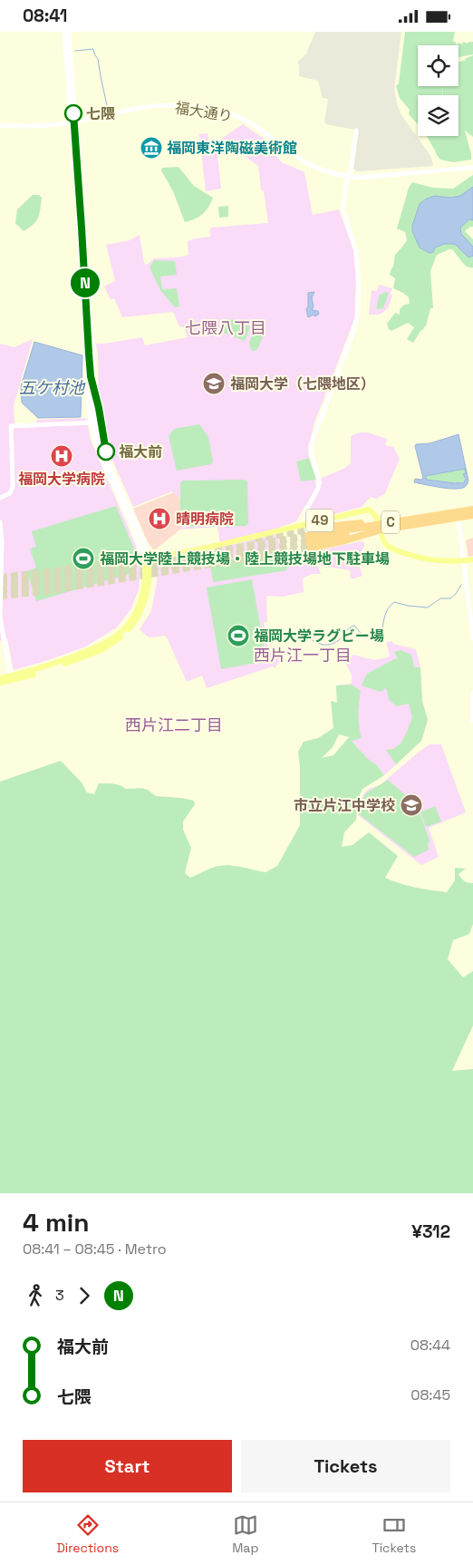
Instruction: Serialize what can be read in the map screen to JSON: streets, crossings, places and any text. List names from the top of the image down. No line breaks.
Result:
{"streets":{"highway":["C"],"main road":["49"],"street":["福大通り"]},"districts":["七隈八丁目","西片江一丁目","西片江二丁目"],"water":["五ケ村池"],"places":{"other":["七隈","福大前"],"museum":["福岡東洋陶磁美術館"],"school or university":["福岡大学（七隈地区）","市立片江中学校"],"hospital":["福岡大学病院","晴明病院"],"sports":["福岡大学陸上競技場・陸上競技場地下駐車場","福岡大学ラグビー場"]},"lines":["metro line N"],"page":{"status":"08:41","on_map":"N","heading":["4 min","08:41 – 08:45 · Metro","¥312"],"legs":["3","N"],"list":[{"name":"福大前","value":"08:44"},{"name":"七隈","value":"08:45"}],"buttons":["Start","Tickets"],"tabs":["Directions","Map","Tickets"]}}
